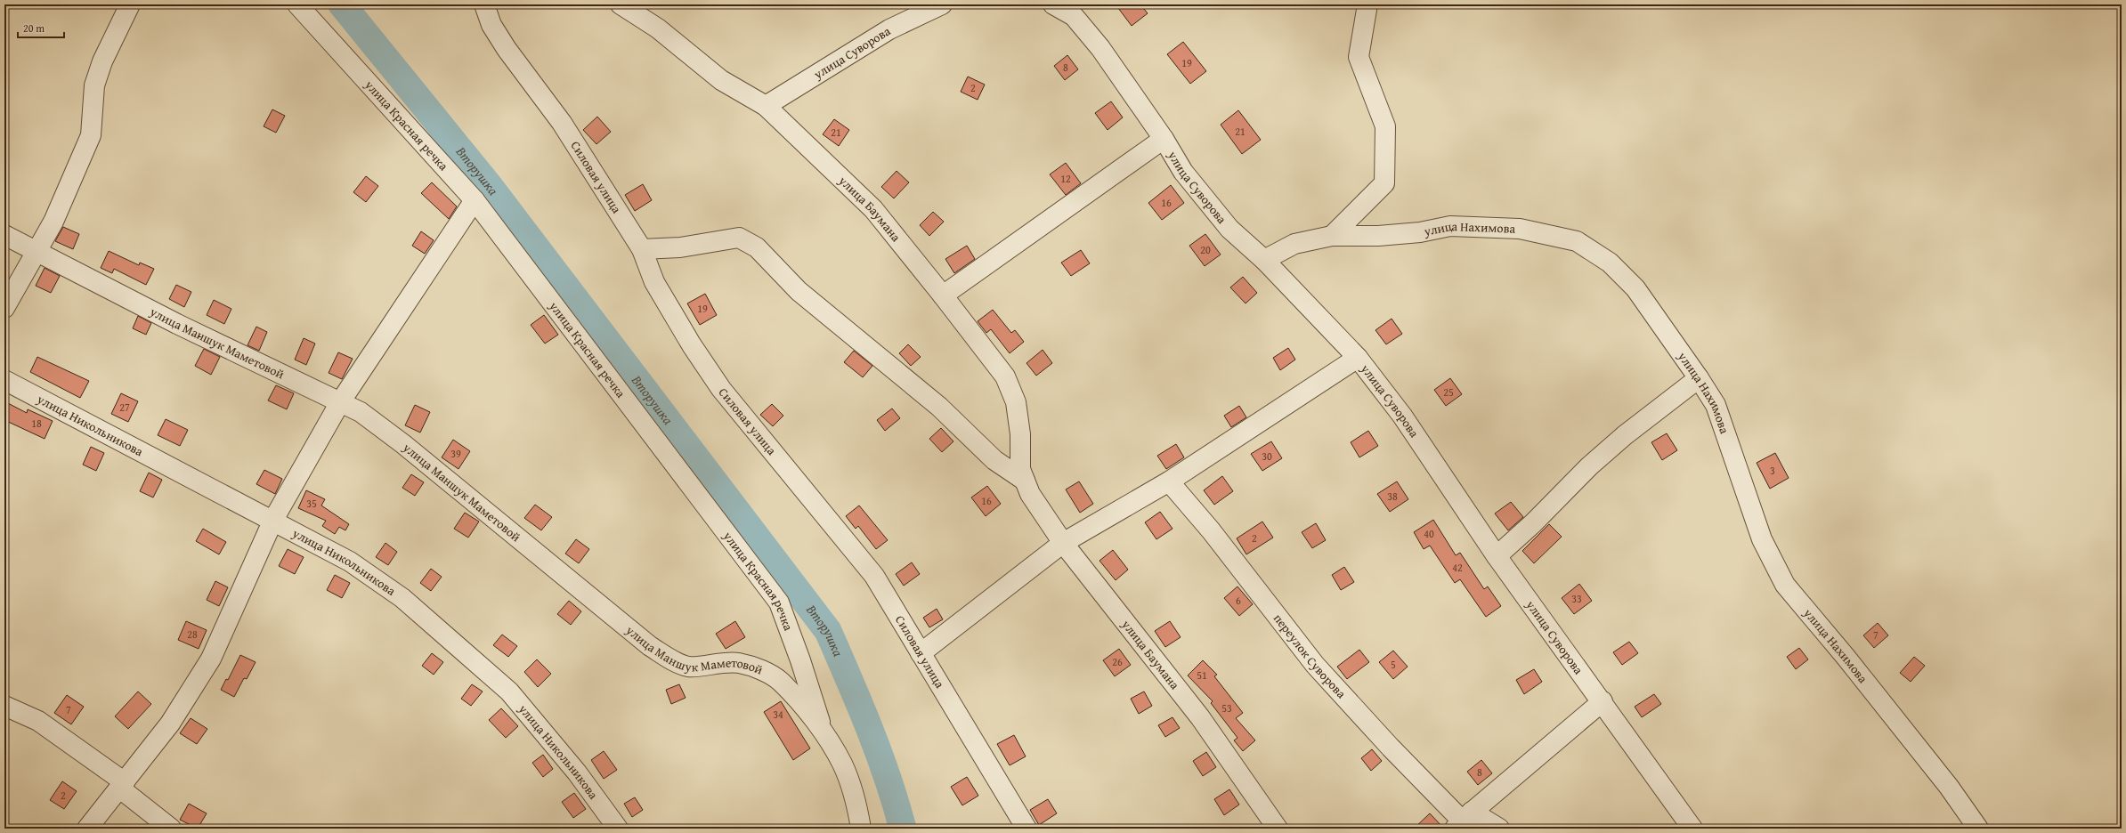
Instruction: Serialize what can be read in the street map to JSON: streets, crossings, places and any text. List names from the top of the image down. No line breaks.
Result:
{"streets":{"street":["улица Суворова","улица Красная речка","Силовая улица","улица Баумана","улица Нахимова","улица Маншук Маметовой","улица Никольникова","переулок Суворова"]},"crossings":[["улица Суворова","улица Баумана"],["улица Суворова","улица Нахимова"],["улица Красная речка","улица Маншук Маметовой"]],"water":["Вторушка"],"house_numbers":["19","8","2","21","21","12","16","20","19","25","27","18","39","30","3","38","16","35","40","2","42","33","6","28","7","26","5","51","53","7","34","8","2"],"scale_bar":"20 m"}
